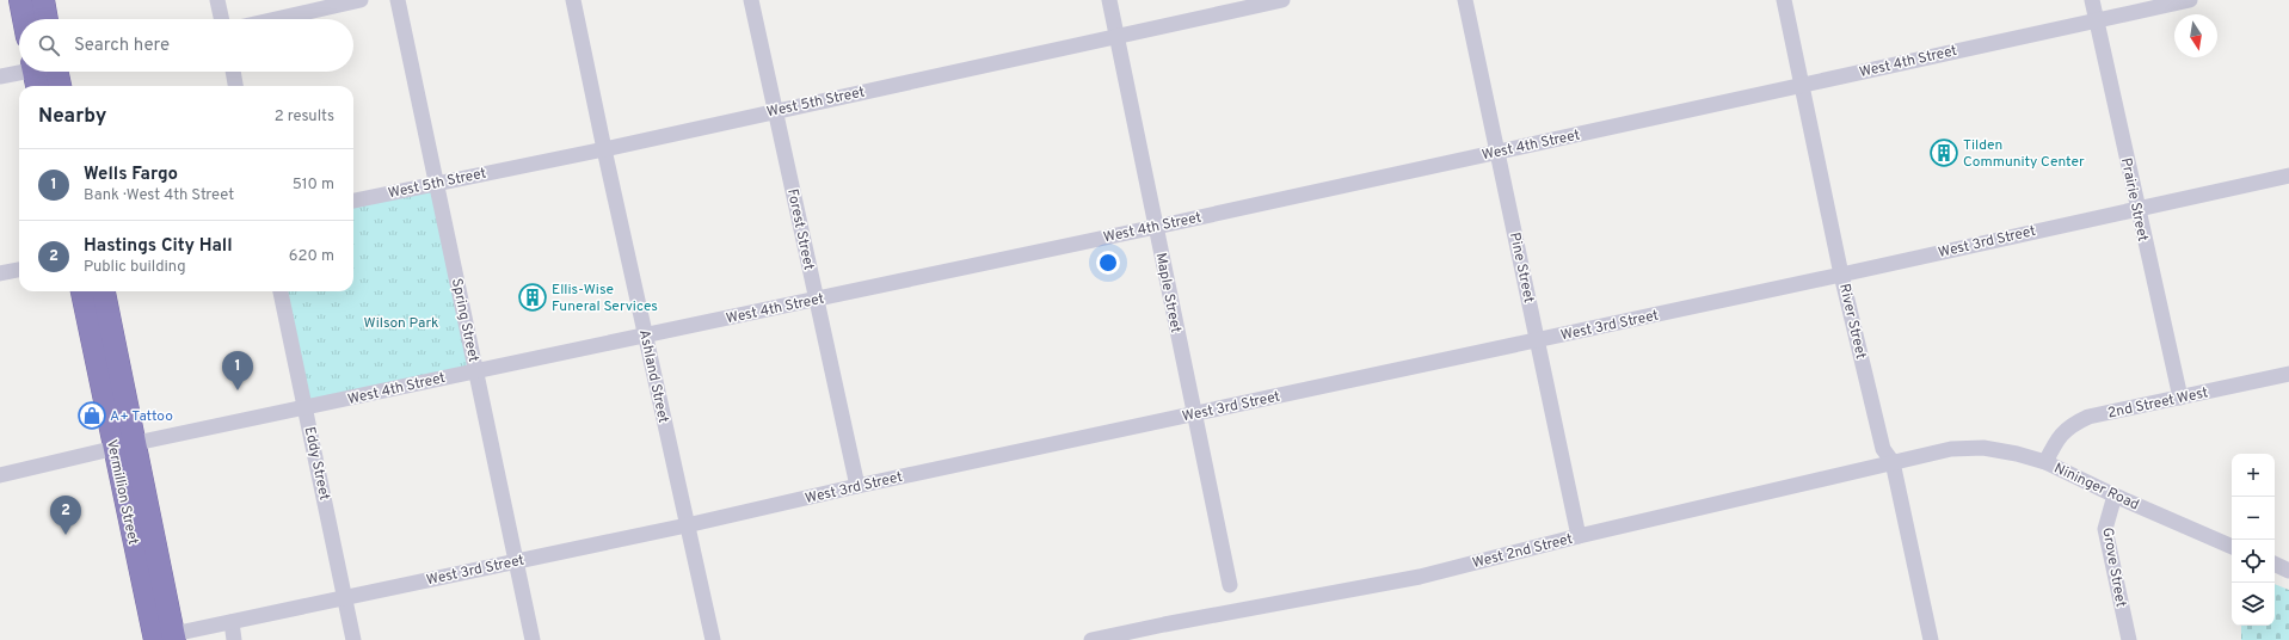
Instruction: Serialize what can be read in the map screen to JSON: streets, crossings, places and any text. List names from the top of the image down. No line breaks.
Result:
{"streets":{"highway":["Vermillion Street"],"street":["West 4th Street","West 5th Street","Prairie Street","Forest Street","West 3rd Street","Pine Street","Maple Street","Spring Street","River Street","Ashland Street","2nd Street West","Eddy Street","Nininger Road","West 2nd Street","Grove Street"]},"crossings":[["West 4th Street","Prairie Street"],["West 4th Street","Forest Street"],["West 4th Street","Pine Street"],["West 4th Street","Maple Street"],["West 4th Street","Spring Street"],["West 4th Street","River Street"],["West 4th Street","Ashland Street"],["West 4th Street","Eddy Street"],["West 4th Street","Vermillion Street"],["West 5th Street","Forest Street"],["West 5th Street","Maple Street"],["West 5th Street","Spring Street"],["West 5th Street","Ashland Street"],["Prairie Street","West 3rd Street"],["Prairie Street","2nd Street West"],["Forest Street","West 3rd Street"],["West 3rd Street","Pine Street"],["West 3rd Street","Maple Street"],["West 3rd Street","Spring Street"],["West 3rd Street","River Street"],["West 3rd Street","Ashland Street"],["West 3rd Street","Eddy Street"],["West 3rd Street","Vermillion Street"],["Pine Street","West 2nd Street"],["River Street","West 2nd Street"],["2nd Street West","Nininger Road"],["Nininger Road","West 2nd Street"],["Nininger Road","Grove Street"]],"parks":["Wilson Park"],"places":{"building":["Tilden Community Center","Ellis-Wise Funeral Services"],"shop":["A+ Tattoo"]},"north":"bottom","page":{"search":"Search here","heading":["Nearby","2 results"],"list":[{"mark":"1","name":"Wells Fargo","note":"Bank · West 4th Street","value":"510 m"},{"mark":"2","name":"Hastings City Hall","note":"Public building","value":"620 m"}],"pins":["1","2"],"map_buttons":["+","−"]}}
